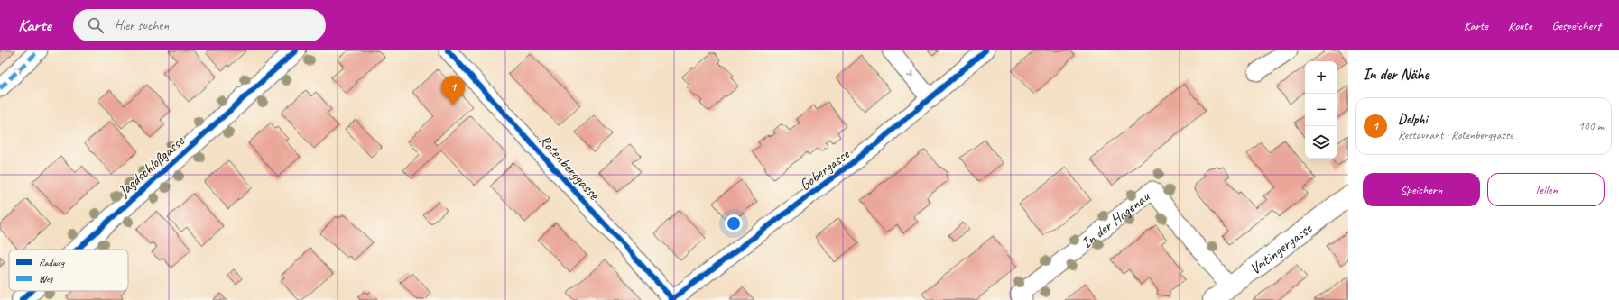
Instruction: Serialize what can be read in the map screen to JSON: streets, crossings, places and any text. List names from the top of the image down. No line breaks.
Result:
{"streets":{"street":["Jagdschloßgasse","Rotenberggasse","Gobergasse","In der Hagenau","Veitingergasse"]},"crossings":[["Rotenberggasse","Gobergasse"],["In der Hagenau","Veitingergasse"]],"legend":["Radweg","Weg"],"page":{"header":"Karte","search":"Hier suchen","nav":["Karte","Route","Gespeichert"],"heading":"In der Nähe","map_buttons":["+","−"],"pins":"1","list":[{"mark":"1","name":"Delphi","note":"Restaurant · Rotenberggasse","value":"100 m"}],"buttons":["Speichern","Teilen"]}}
